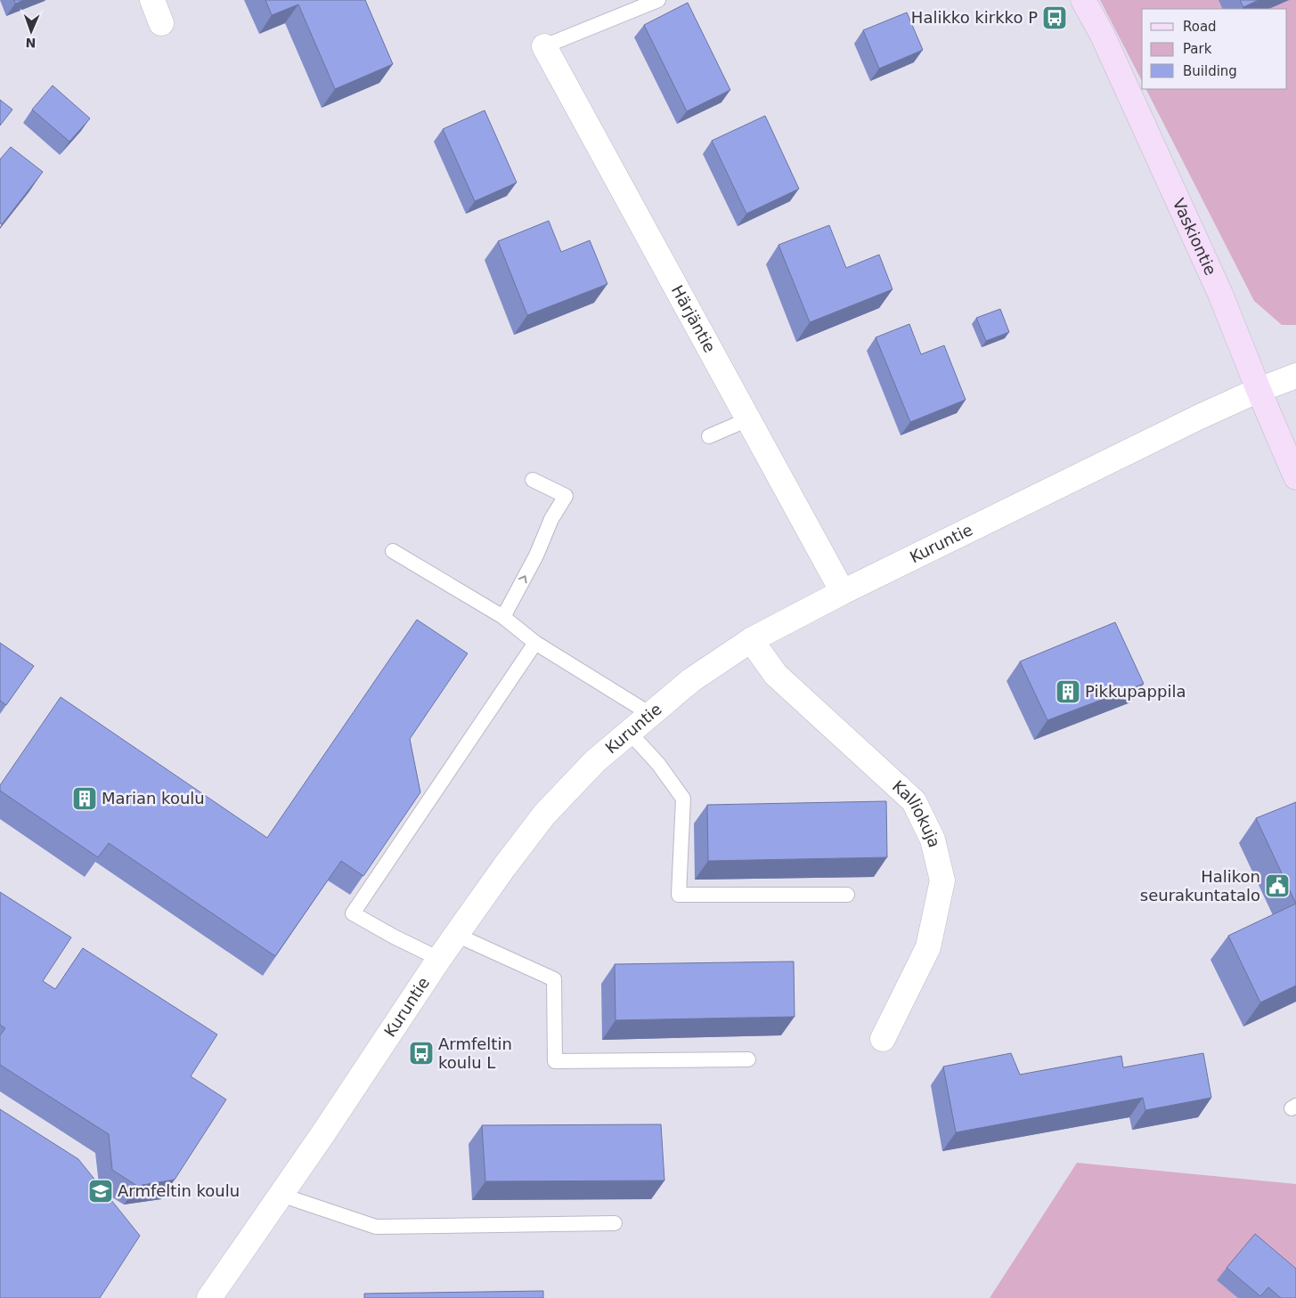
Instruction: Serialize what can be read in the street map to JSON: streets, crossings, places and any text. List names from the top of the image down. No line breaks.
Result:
{"streets":{"main road":["Vaskiontie"],"street":["Härjäntie","Kuruntie","Kalliokuja"]},"crossings":[["Vaskiontie","Kuruntie"],["Härjäntie","Kuruntie"],["Kuruntie","Kalliokuja"]],"places":{"bus stop":["Halikko kirkko P","Armfeltin koulu L"],"building":["Pikkupappila","Marian koulu"],"public building":["Halikon seurakuntatalo"],"school or university":["Armfeltin koulu"]},"legend":["Road","Park","Building"],"north":"bottom"}
